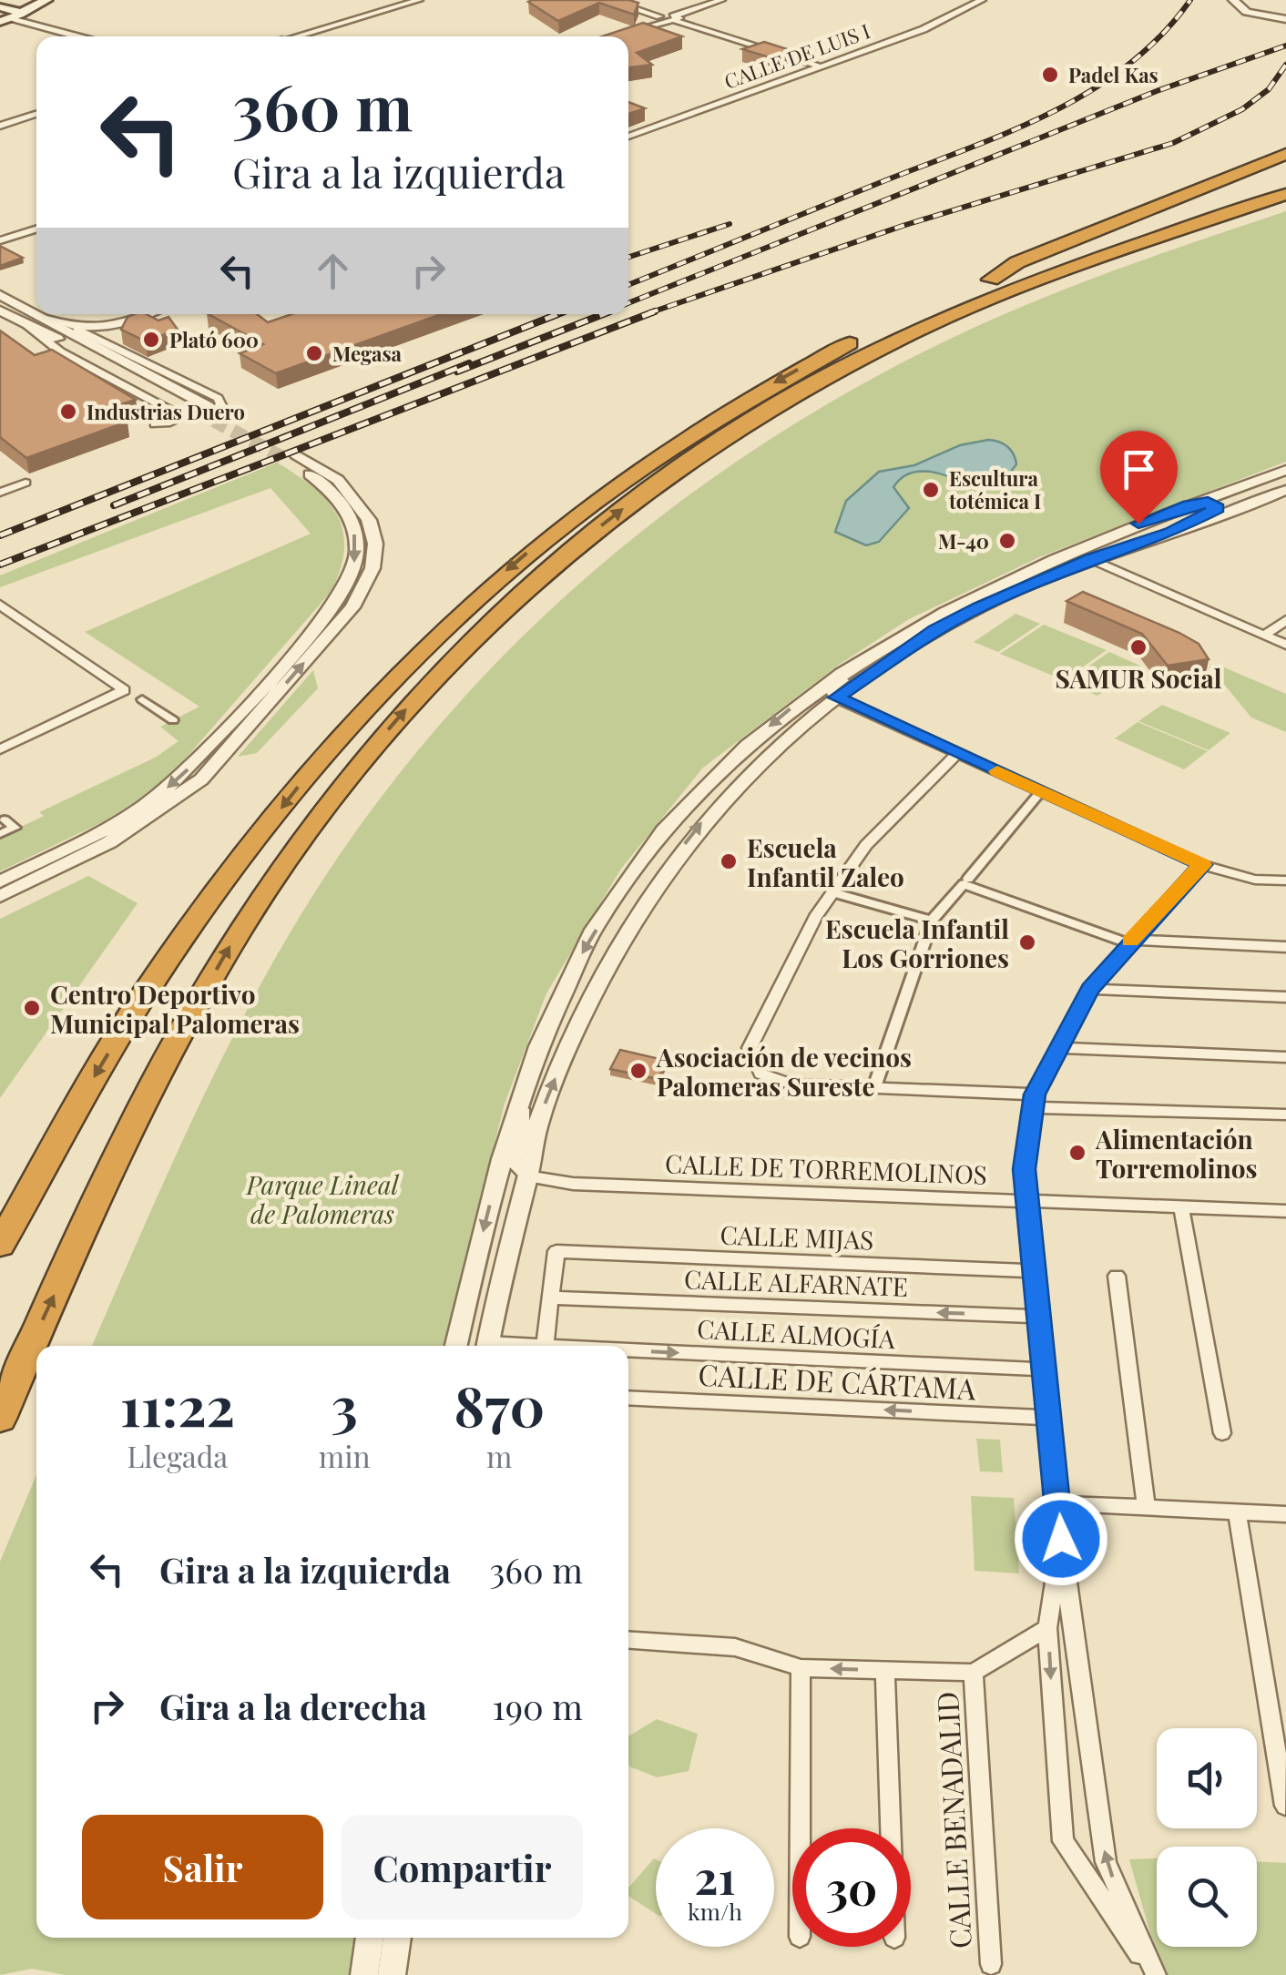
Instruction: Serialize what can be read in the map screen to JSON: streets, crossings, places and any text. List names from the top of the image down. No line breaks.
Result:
{"streets":{"street":["CALLE DE LUIS I","CALLE DE TORREMOLINOS","CALLE MIJAS","CALLE ALFARNATE","CALLE ALMOGÍA","CALLE DE CÁRTAMA","CALLE BENADALID"]},"crossings":[["CALLE MIJAS","CALLE ALFARNATE"]],"one_way":["CALLE ALFARNATE","CALLE ALMOGÍA","CALLE DE CÁRTAMA"],"parks":["Parque Lineal de Palomeras"],"places":["Padel Kas","Plató 600","Megasa","Industrias Duero","Escultura totémica I","M-40","SAMUR Social","Escuela Infantil Zaleo","Escuela Infantil Los Gorriones","Centro Deportivo Municipal Palomeras","Asociación de vecinos Palomeras Sureste","Alimentación Torremolinos"],"page":{"turn":["360 m","Gira a la izquierda"],"eta":["11:22","Llegada","3","min","870","m"],"list":[{"name":"Gira a la izquierda","value":"360 m"},{"name":"Gira a la derecha","value":"190 m"}],"buttons":["Salir","Compartir"],"speed":"21 km/h","limit":"30"}}
